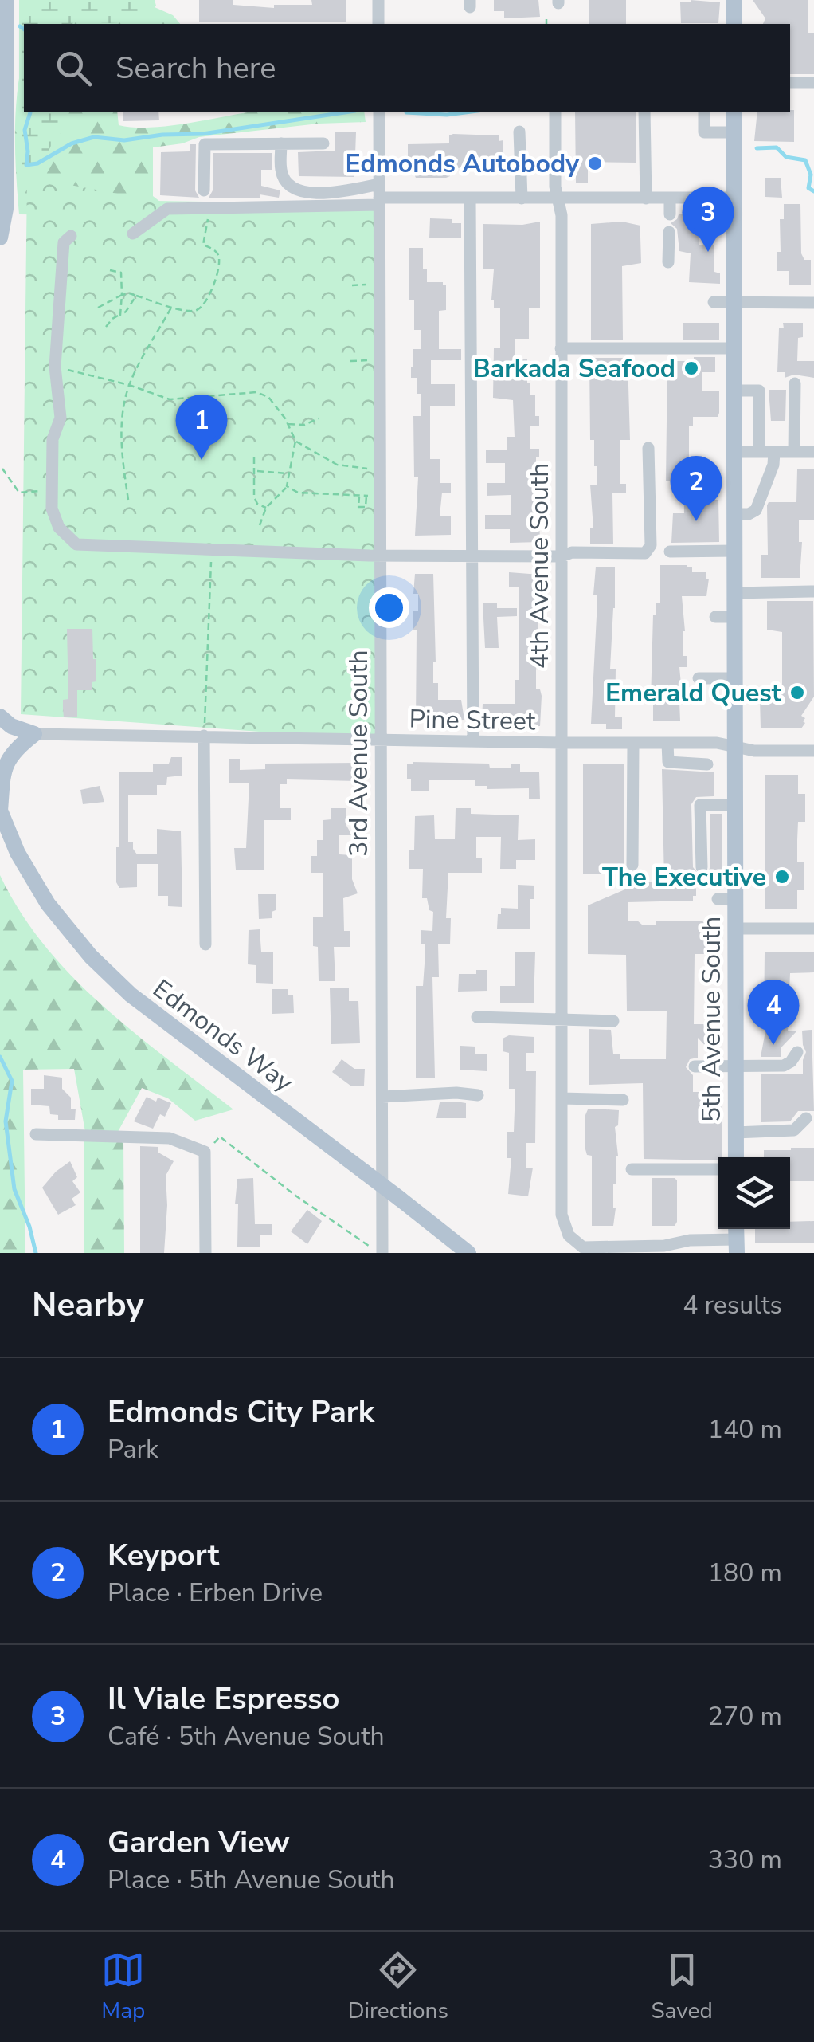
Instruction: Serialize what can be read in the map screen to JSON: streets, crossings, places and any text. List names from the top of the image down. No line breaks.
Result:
{"streets":{"main road":["5th Avenue South","Edmonds Way"],"street":["4th Avenue South","Pine Street","3rd Avenue South"]},"crossings":[["4th Avenue South","Pine Street"],["Pine Street","3rd Avenue South"],["Pine Street","5th Avenue South"]],"places":["Edmonds Autobody","Barkada Seafood","Emerald Quest","The Executive"],"page":{"search":"Search here","pins":["3","1","2","4"],"heading":["Nearby","4 results"],"list":[{"mark":"1","name":"Edmonds City Park","note":"Park","value":"140 m"},{"mark":"2","name":"Keyport","note":"Place · Erben Drive","value":"180 m"},{"mark":"3","name":"Il Viale Espresso","note":"Café · 5th Avenue South","value":"270 m"},{"mark":"4","name":"Garden View","note":"Place · 5th Avenue South","value":"330 m"}],"nav":["Map","Directions","Saved"]}}
